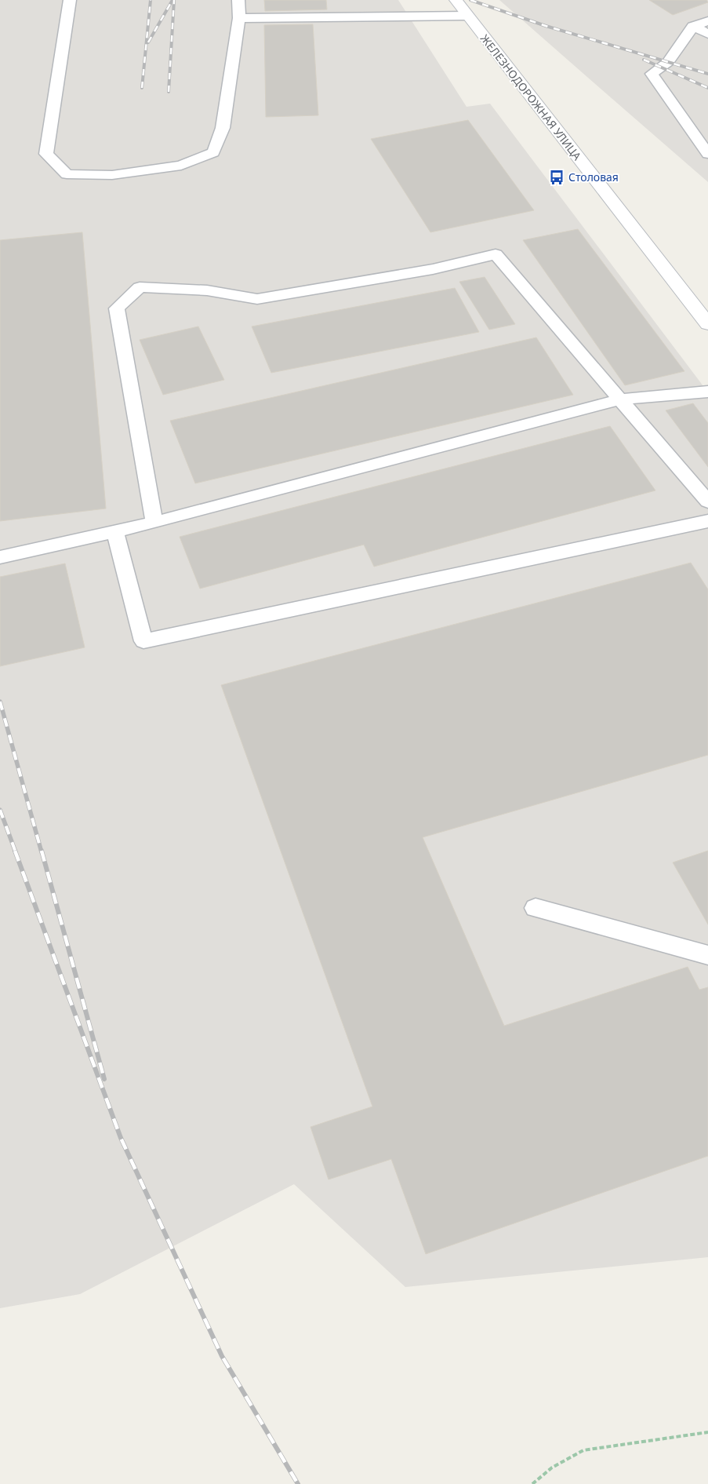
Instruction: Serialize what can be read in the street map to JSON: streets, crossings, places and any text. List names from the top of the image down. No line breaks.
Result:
{"streets":{"street":["ЖЕЛЕЗНОДОРОЖНАЯ УЛИЦА"]},"places":{"bus stop":["Столовая"]}}
